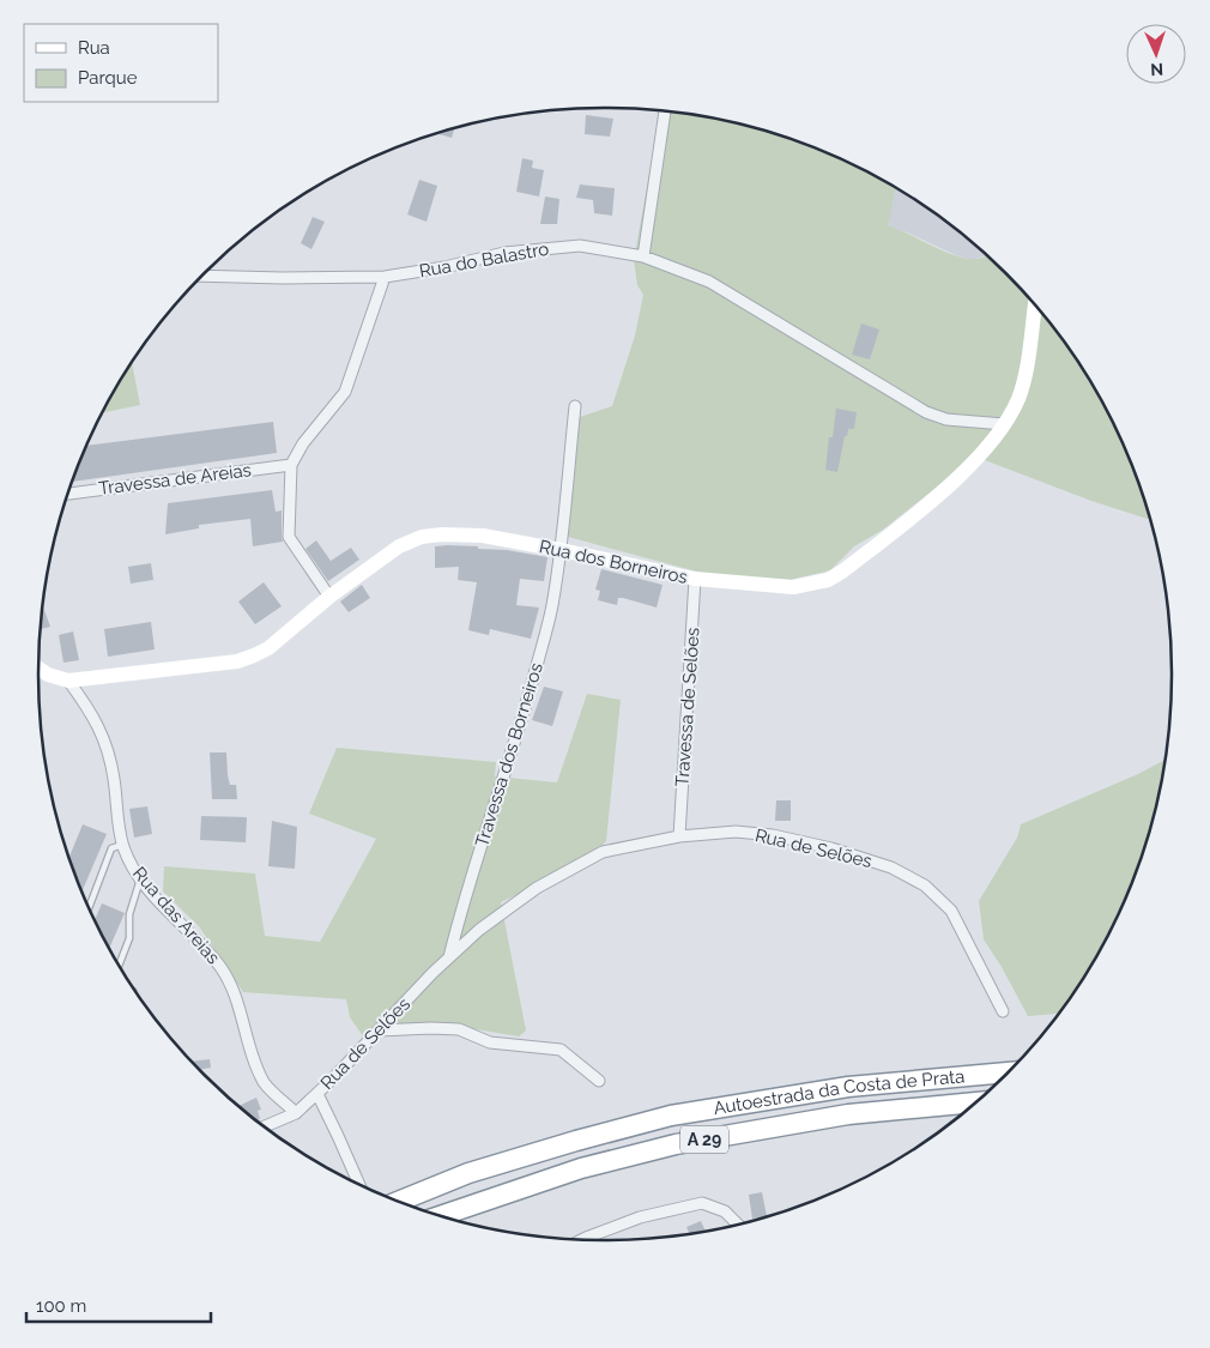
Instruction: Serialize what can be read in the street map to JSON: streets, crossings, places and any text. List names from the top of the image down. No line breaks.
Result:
{"streets":{"highway":["Autoestrada da Costa de Prata","A 29"],"street":["Rua do Balastro","Travessa de Areias","Rua dos Borneiros","Travessa de Selões","Travessa dos Borneiros","Rua de Selões","Rua das Areias"]},"crossings":[["Rua do Balastro","Rua dos Borneiros"],["Rua dos Borneiros","Travessa de Selões"],["Rua dos Borneiros","Travessa dos Borneiros"],["Rua dos Borneiros","Rua das Areias"],["Travessa de Selões","Rua de Selões"],["Travessa dos Borneiros","Rua de Selões"],["Rua de Selões","Rua das Areias"]],"legend":["Rua","Parque"],"scale_bar":"100 m","north":"bottom"}
